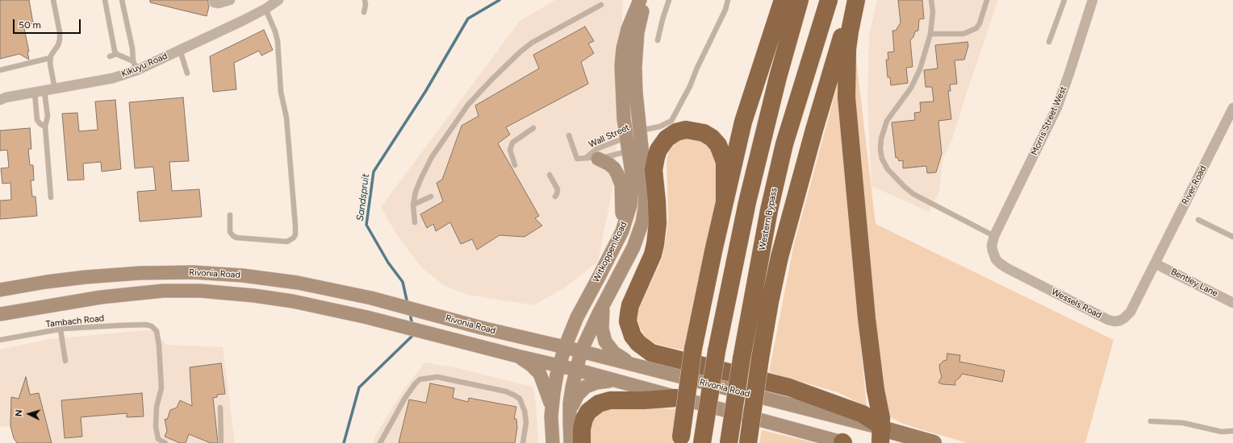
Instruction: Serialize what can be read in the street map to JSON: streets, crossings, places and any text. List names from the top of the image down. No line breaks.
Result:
{"streets":{"highway":["Western Bypass"],"main road":["Witkoppen Road","Rivonia Road"],"street":["Kikuyu Road","Morris Street West","River Road","Bentley Lane","Wessels Road"],"lane":["Wall Street","Tambach Road"]},"crossings":[["Morris Street West","Wessels Road"],["Wall Street","Witkoppen Road"],["River Road","Bentley Lane"],["River Road","Wessels Road"],["Witkoppen Road","Rivonia Road"],["Bentley Lane","Wessels Road"]],"water":["Sandspruit"],"scale_bar":"50 m","north":"left"}
